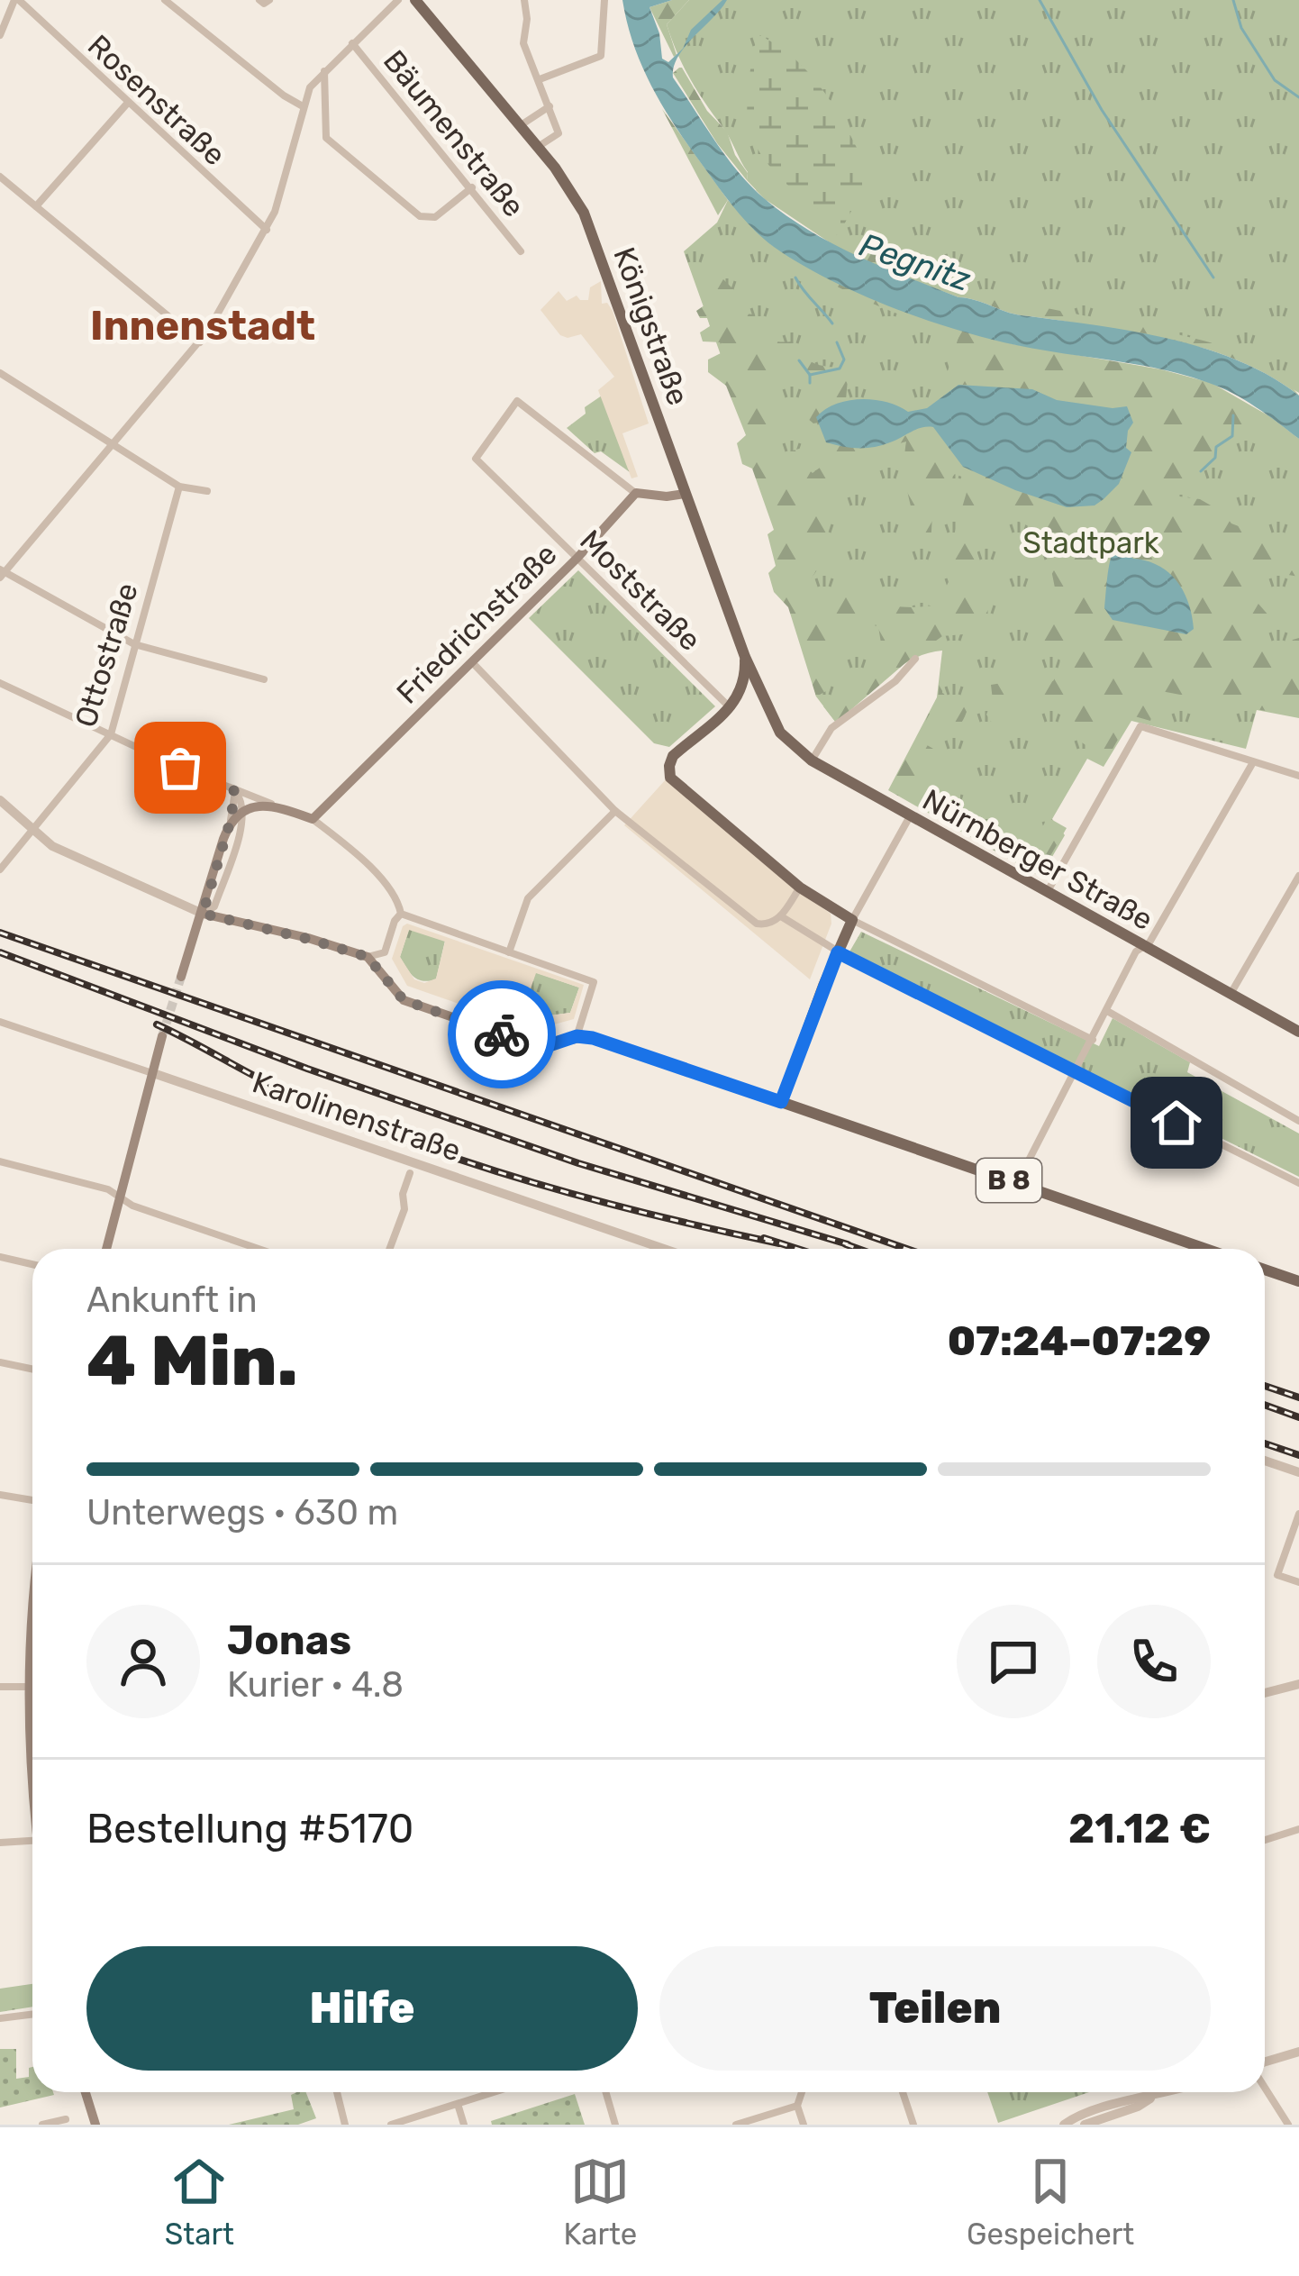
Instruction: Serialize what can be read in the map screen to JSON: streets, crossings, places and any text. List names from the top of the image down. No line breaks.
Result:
{"streets":{"main road":["Königstraße","Friedrichstraße","Nürnberger Straße","B 8"],"street":["Rosenstraße","Bäumenstraße","Moststraße","Ottostraße","Karolinenstraße"]},"crossings":[["Königstraße","Nürnberger Straße"],["Moststraße","Friedrichstraße"]],"districts":["Innenstadt"],"water":["Pegnitz"],"parks":["Stadtpark"],"page":{"heading":["4 Min.","Ankunft in","07:24–07:29"],"panel":["Jonas","Kurier · 4.8","Bestellung #5170","21.12 €"],"bar":"Unterwegs · 630 m","buttons":["Hilfe","Teilen"],"tabs":["Start","Karte","Gespeichert"]}}
